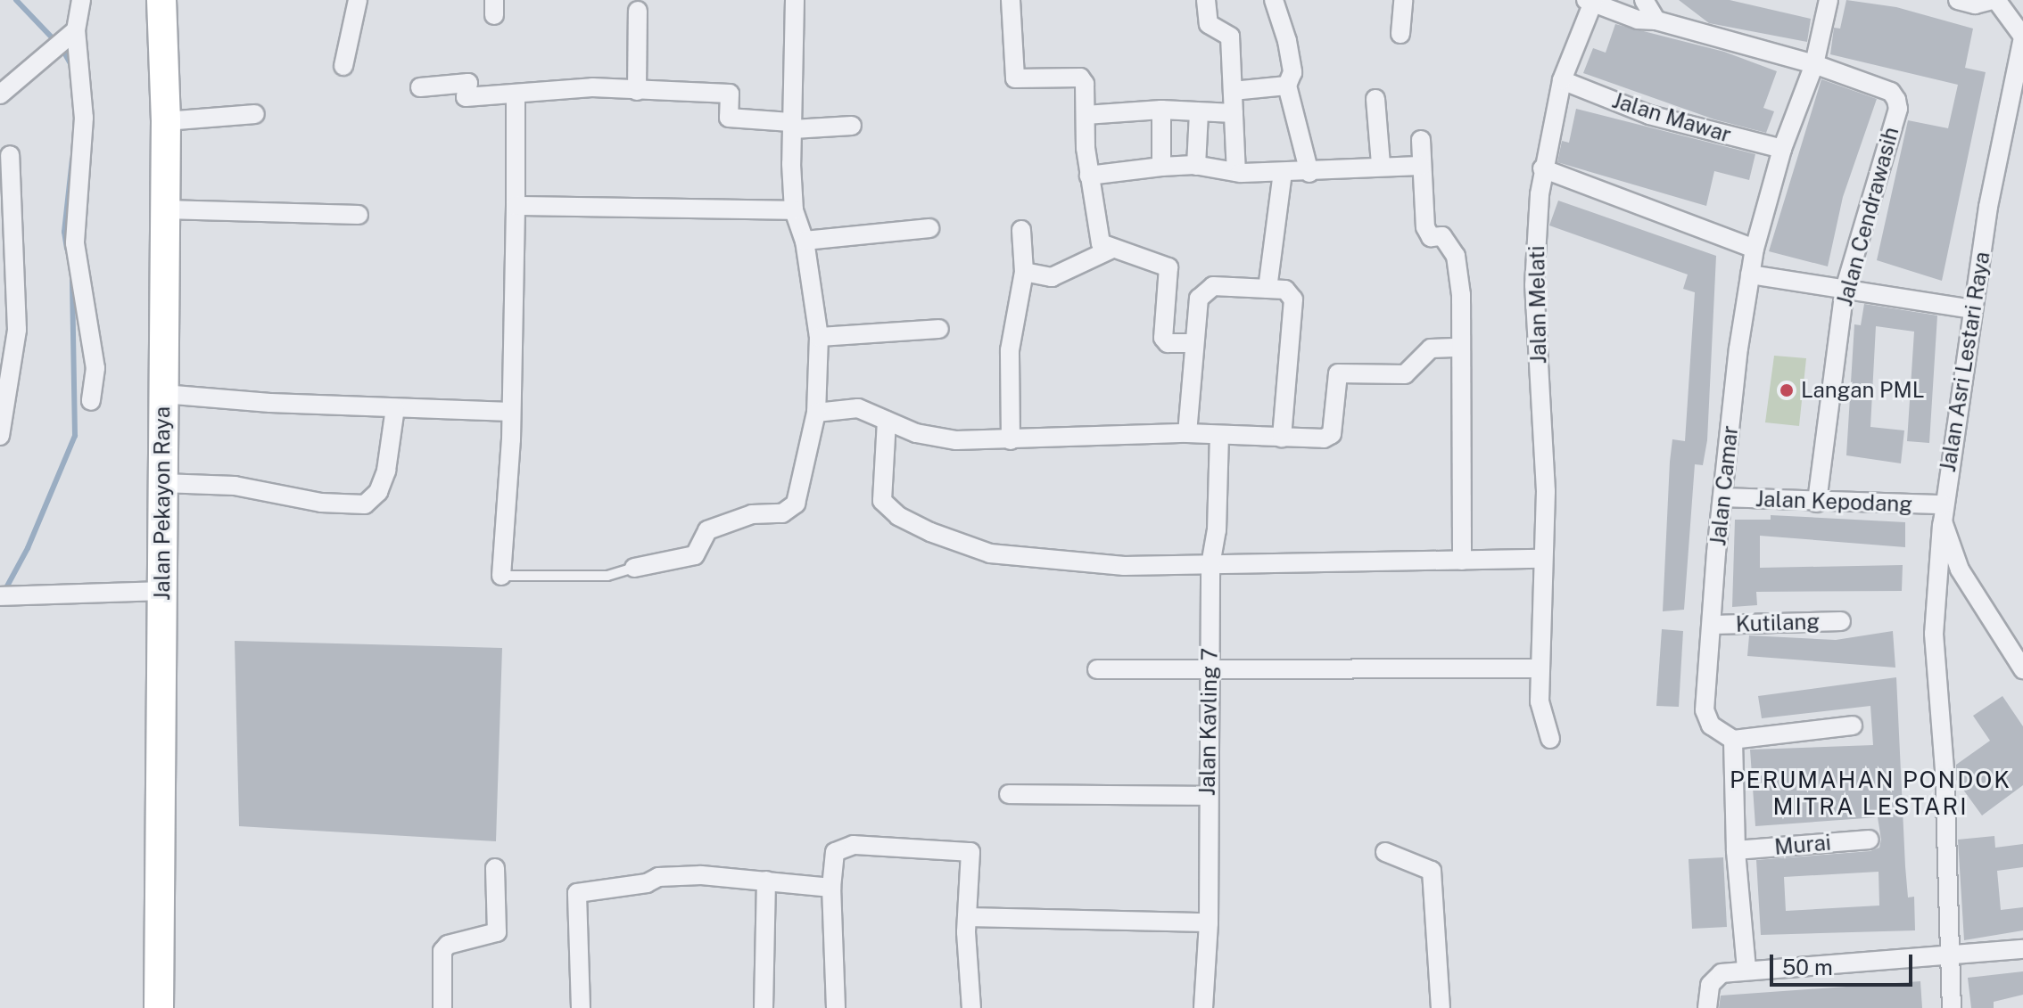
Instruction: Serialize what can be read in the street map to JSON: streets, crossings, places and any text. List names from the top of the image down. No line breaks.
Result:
{"streets":{"main road":["Jalan Pekayon Raya"],"street":["Jalan Mawar","Jalan Cendrawasih","Jalan Melati","Jalan Asri Lestari Raya","Jalan Camar","Jalan Kepodang","Kutilang","Jalan Kavling 7","Murai"]},"crossings":[["Jalan Mawar","Jalan Melati"],["Jalan Mawar","Jalan Camar"],["Jalan Cendrawasih","Jalan Melati"],["Jalan Cendrawasih","Jalan Camar"],["Jalan Cendrawasih","Jalan Kepodang"],["Jalan Asri Lestari Raya","Jalan Kepodang"],["Jalan Camar","Jalan Kepodang"],["Jalan Camar","Kutilang"]],"districts":["PERUMAHAN PONDOK MITRA LESTARI"],"places":["Langan PML"],"scale_bar":"50 m"}
